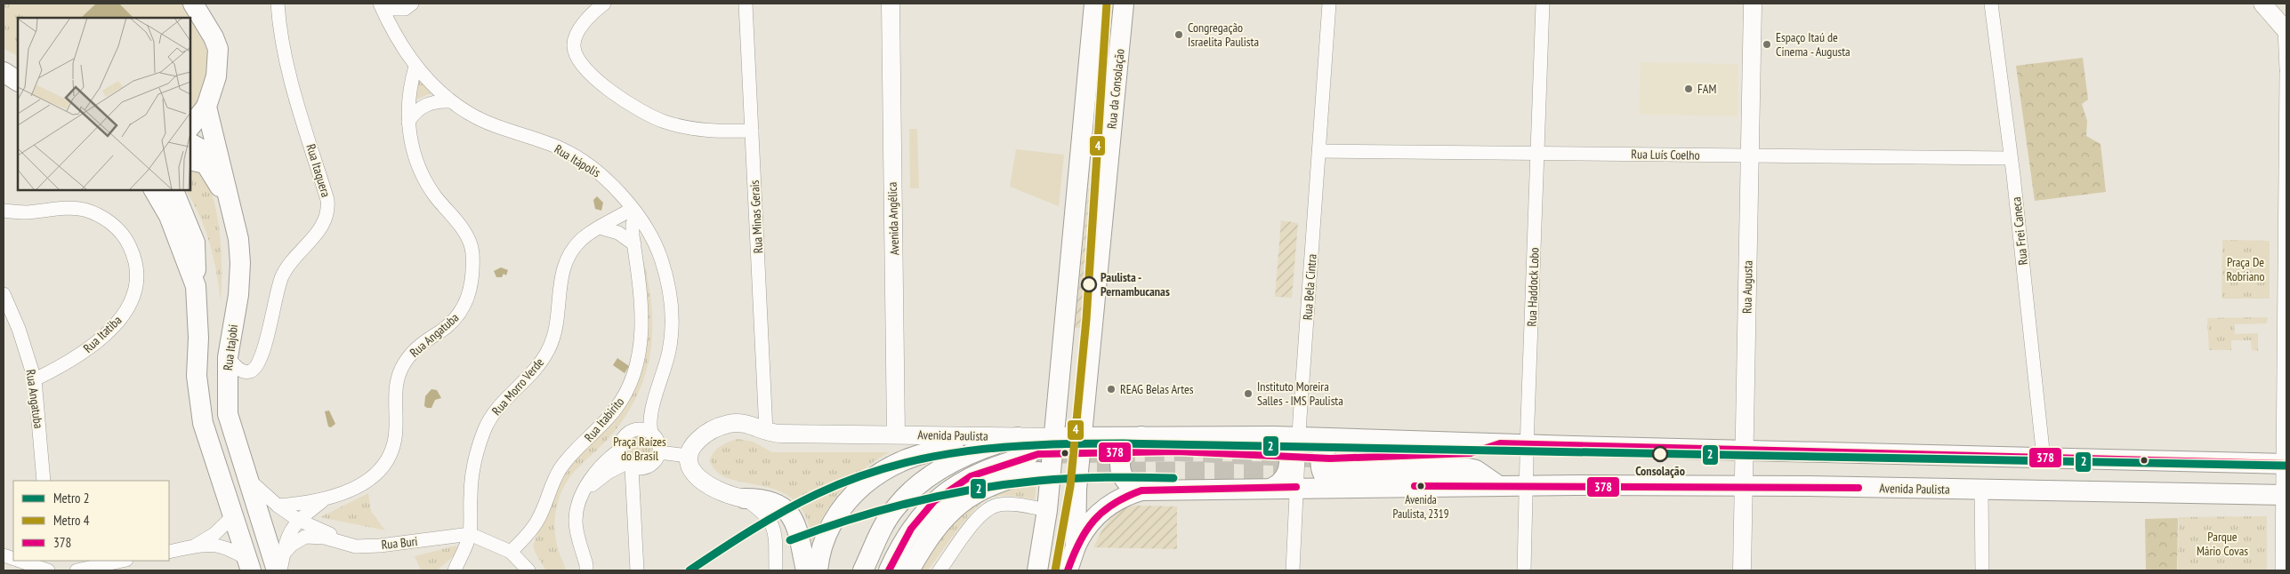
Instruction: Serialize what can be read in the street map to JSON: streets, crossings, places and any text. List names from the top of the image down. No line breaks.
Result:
{"streets":{"main road":["Rua da Consolação","Avenida Angélica","Rua Augusta","Rua Itajobi","Avenida Paulista"],"street":["Rua Luís Coelho","Rua Itápolis","Rua Itaquera","Rua Minas Gerais","Rua Frei Caneca","Rua Bela Cintra","Rua Haddock Lobo","Rua Itatiba","Rua Angatuba","Rua Morro Verde","Rua Itabirito","Rua Buri"]},"crossings":[["Rua da Consolação","Avenida Paulista"],["Rua Luís Coelho","Rua Frei Caneca"],["Rua Luís Coelho","Rua Bela Cintra"],["Rua Luís Coelho","Rua Haddock Lobo"],["Rua Luís Coelho","Rua Augusta"],["Rua Itápolis","Rua Angatuba"],["Rua Itápolis","Rua Morro Verde"],["Rua Itápolis","Rua Itabirito"],["Rua Itaquera","Rua Itajobi"],["Rua Minas Gerais","Avenida Paulista"],["Avenida Angélica","Avenida Paulista"],["Rua Frei Caneca","Avenida Paulista"],["Rua Bela Cintra","Avenida Paulista"],["Rua Haddock Lobo","Avenida Paulista"],["Rua Augusta","Avenida Paulista"],["Rua Itatiba","Rua Angatuba"],["Rua Angatuba","Rua Itajobi"],["Rua Angatuba","Rua Buri"],["Rua Itajobi","Rua Buri"],["Rua Morro Verde","Rua Itabirito"],["Rua Morro Verde","Rua Buri"]],"parks":["Praça De Robriano","Praça Raízes do Brasil","Parque Mário Covas"],"places":["Congregação Israelita Paulista","Espaço Itaú de Cinema - Augusta","FAM","Paulista - Pernambucanas","REAG Belas Artes","Instituto Moreira Salles - IMS Paulista","Consolação","Avenida Paulista, 2319"],"lines":["metro line 4","metro line 2","transit line 378"],"legend":["Metro 2","Metro 4","378"]}
